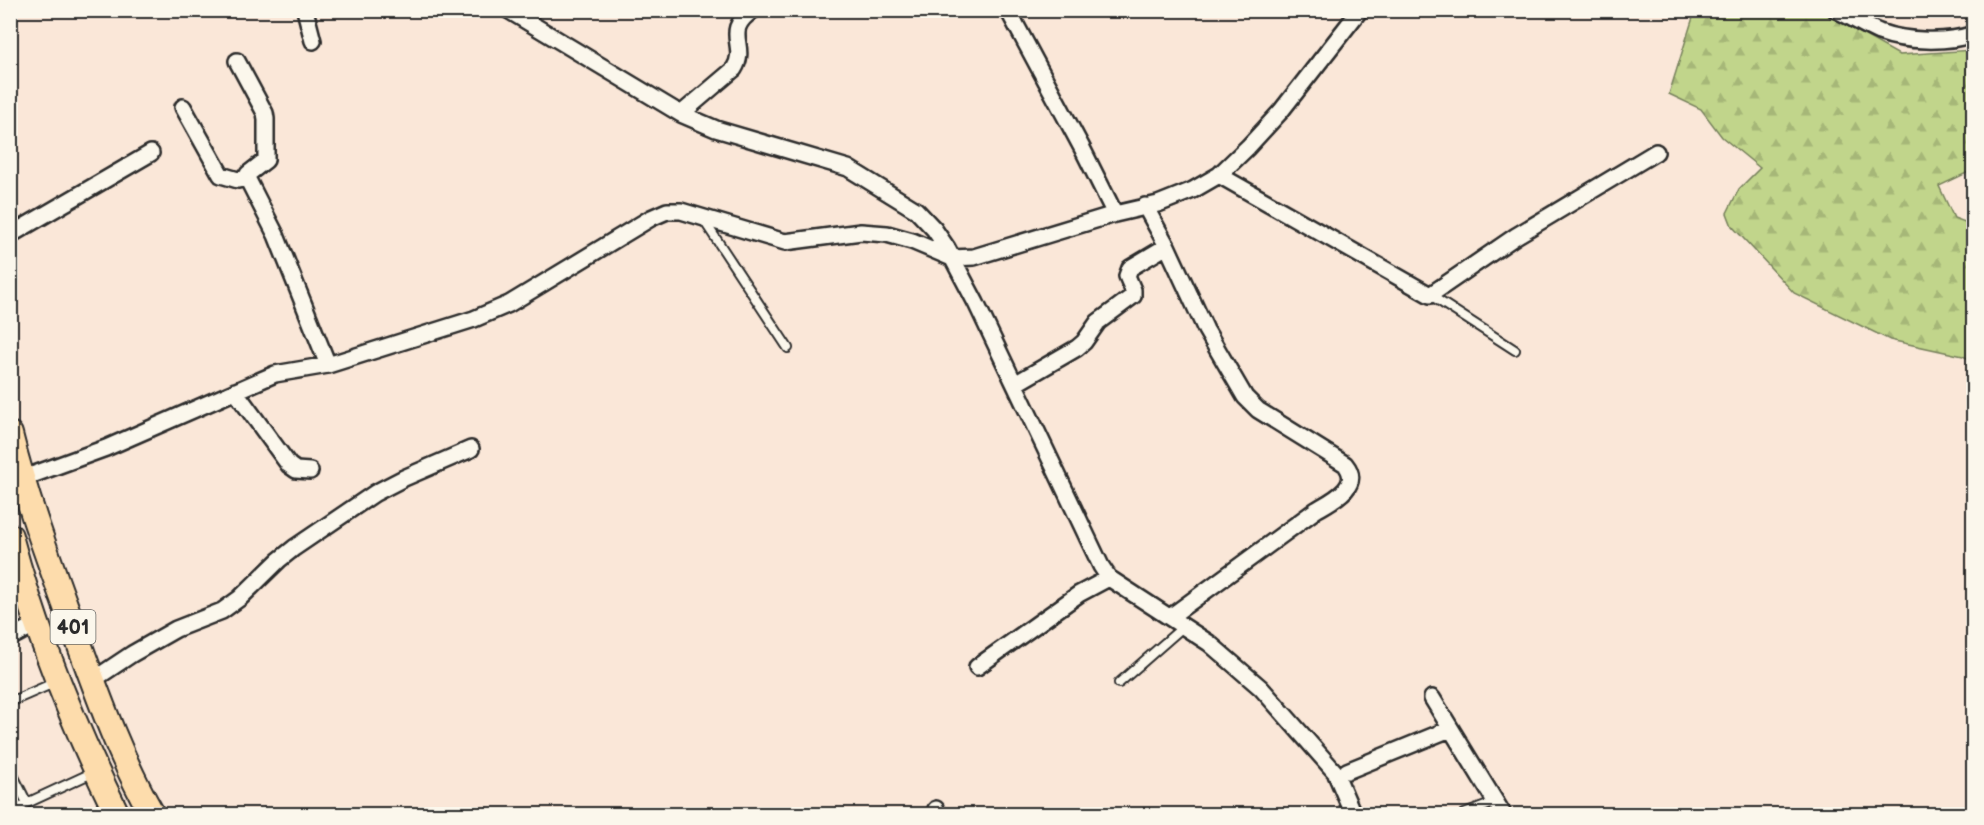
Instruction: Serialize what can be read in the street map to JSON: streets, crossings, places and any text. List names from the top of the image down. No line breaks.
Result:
{"streets":{"main road":["401"]}}
